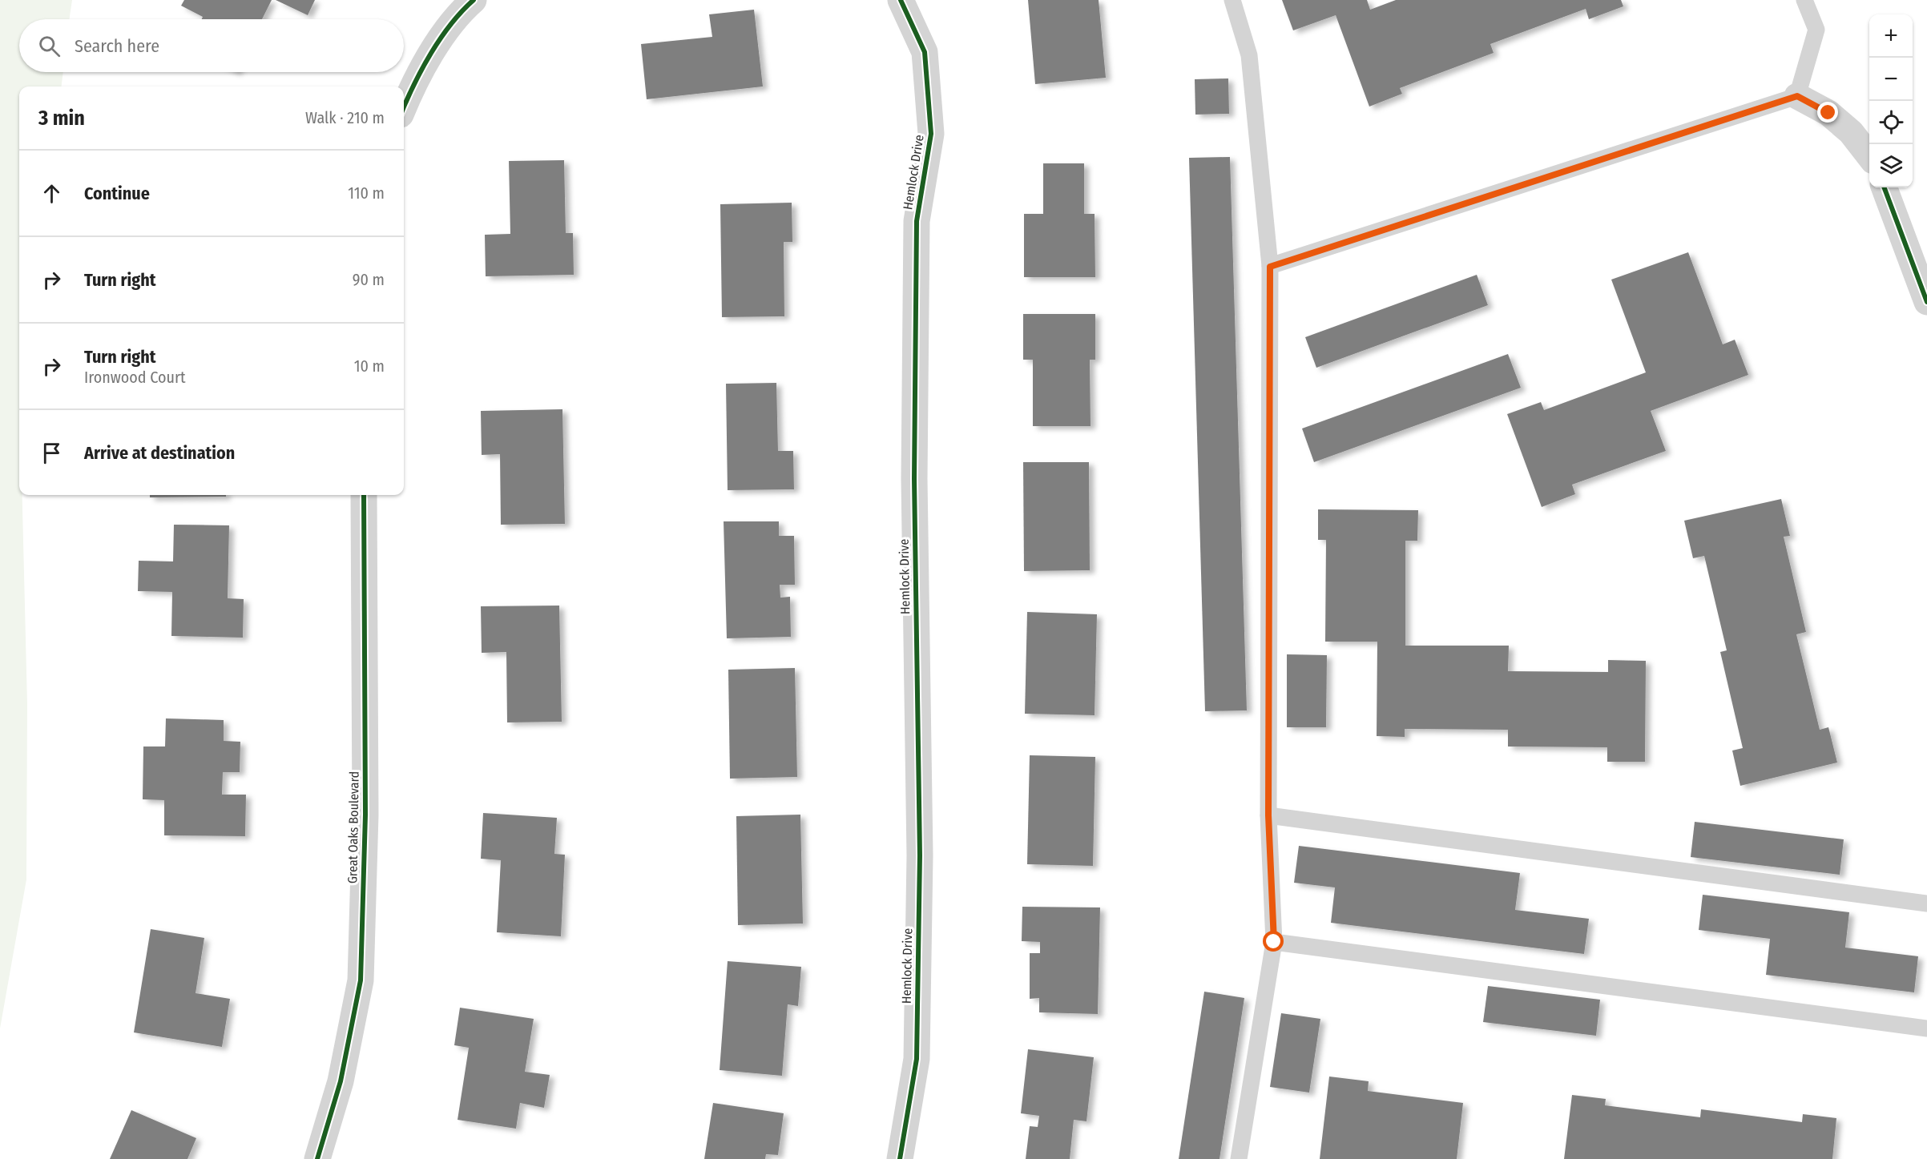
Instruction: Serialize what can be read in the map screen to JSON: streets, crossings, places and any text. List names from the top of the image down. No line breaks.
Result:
{"streets":{"street":["Hemlock Drive","Great Oaks Boulevard"]},"page":{"map_buttons":["+","−"],"search":"Search here","heading":["3 min","Walk · 210 m"],"list":[["Continue","110 m"],["Turn right","90 m"],["Turn right","Ironwood Court","10 m"],"Arrive at destination"]}}
